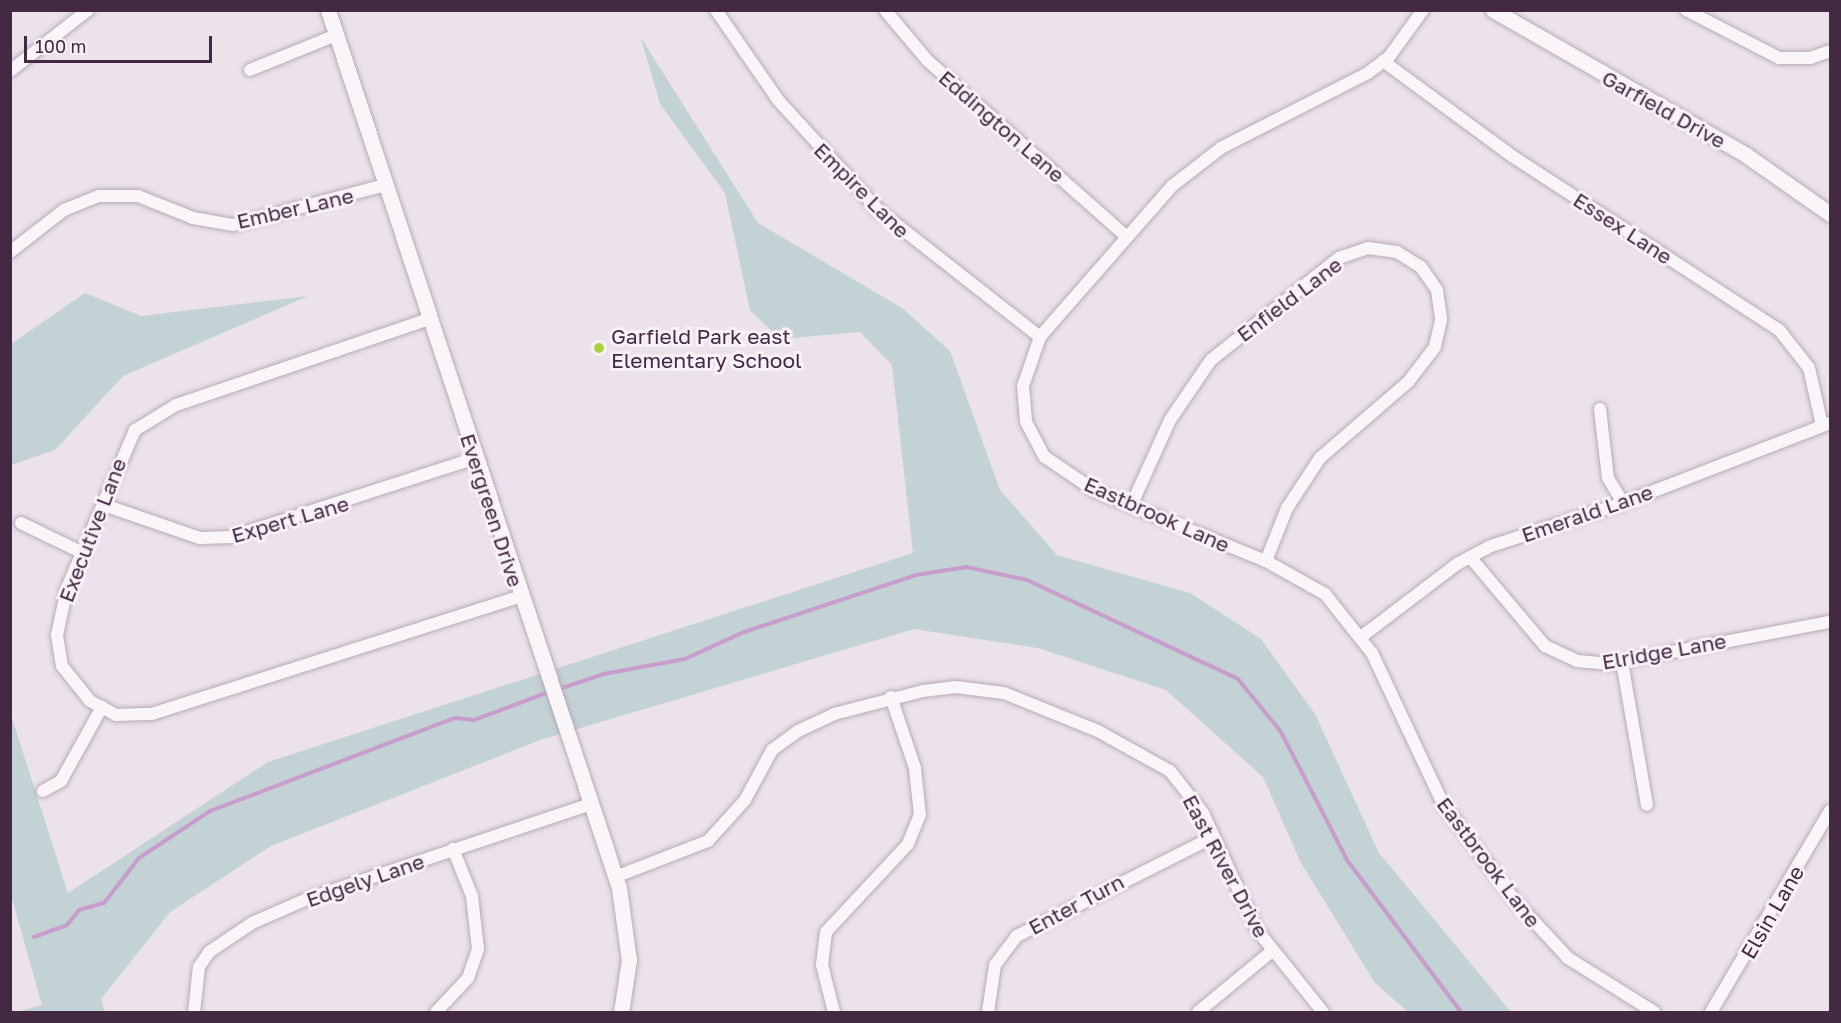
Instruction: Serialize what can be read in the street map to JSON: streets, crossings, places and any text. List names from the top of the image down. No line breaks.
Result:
{"streets":{"street":["Garfield Drive","Eddington Lane","Empire Lane","Ember Lane","Essex Lane","Enfield Lane","Evergreen Drive","Emerald Lane","Eastbrook Lane","Expert Lane","Executive Lane","Elridge Lane","East River Drive","Edgely Lane","Enter Turn","Elsin Lane"]},"crossings":[["Eddington Lane","Eastbrook Lane"],["Empire Lane","Eastbrook Lane"],["Ember Lane","Evergreen Drive"],["Essex Lane","Emerald Lane"],["Essex Lane","Eastbrook Lane"],["Enfield Lane","Eastbrook Lane"],["Evergreen Drive","Expert Lane"],["Evergreen Drive","Executive Lane"],["Evergreen Drive","East River Drive"],["Evergreen Drive","Edgely Lane"],["Emerald Lane","Eastbrook Lane"],["Emerald Lane","Elridge Lane"],["Expert Lane","Executive Lane"],["East River Drive","Enter Turn"]],"places":["Garfield Park east Elementary School"],"scale_bar":"100 m"}
